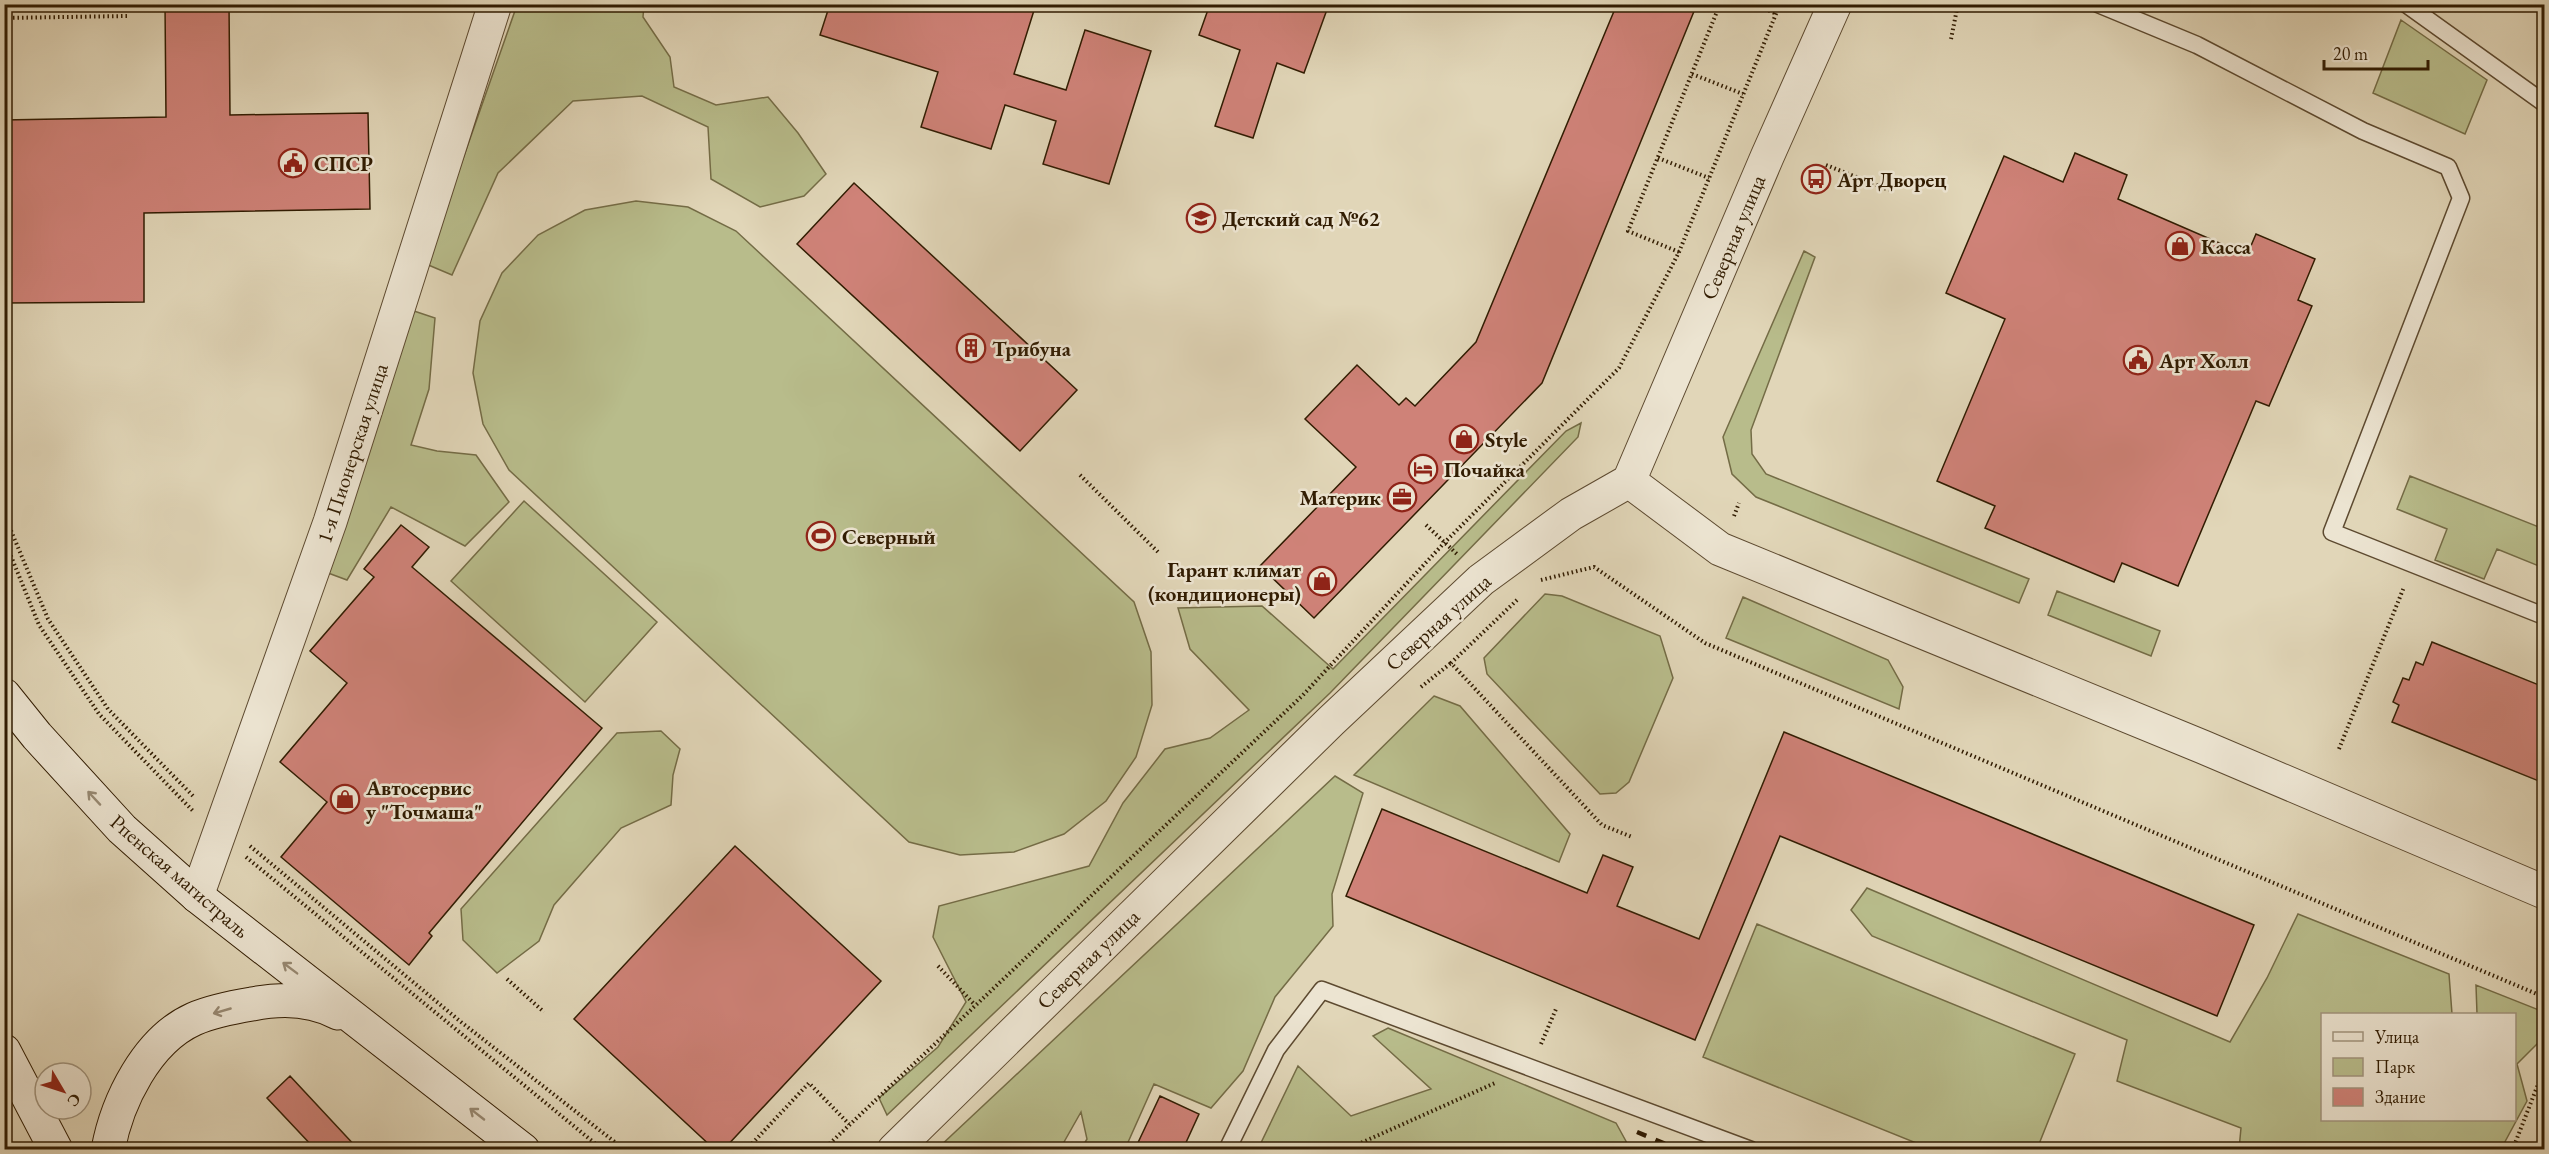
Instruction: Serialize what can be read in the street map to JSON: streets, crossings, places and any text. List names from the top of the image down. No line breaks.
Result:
{"streets":{"street":["Северная улица","1-я Пионерская улица","Рпенская магистраль"]},"crossings":[["1-я Пионерская улица","Рпенская магистраль"]],"one_way":["Рпенская магистраль"],"places":{"public building":["СПСР","Арт Холл"],"bus stop":["Арт Дворец"],"school or university":["Детский сад №62"],"shop":["Касса","Style","Гарант климат (кондиционеры)","Автосервис у \"Точмаша\""],"building":["Трибуна"],"hotel":["Почайка"],"office":["Материк"],"sports":["Северный"]},"legend":["Улица","Парк","Здание"],"scale_bar":"20 m","north":"bottom right"}
